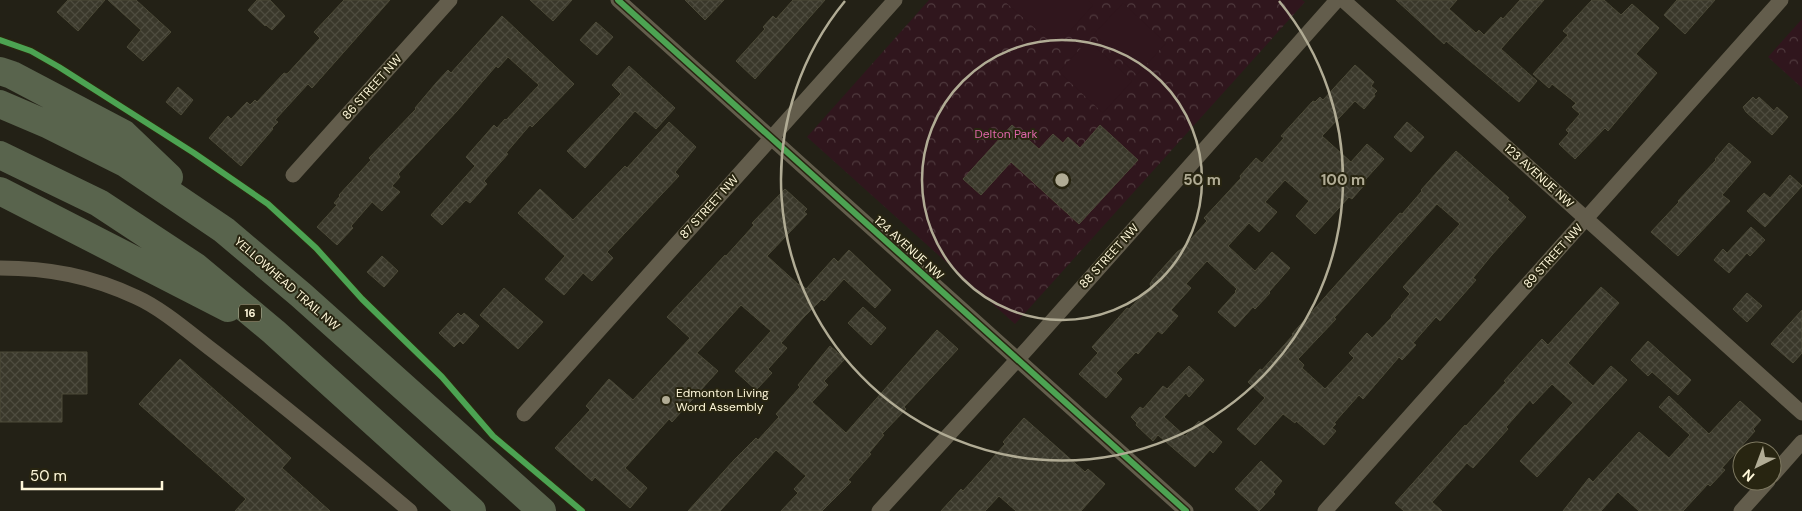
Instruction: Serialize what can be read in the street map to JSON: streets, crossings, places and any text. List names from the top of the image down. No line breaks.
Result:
{"streets":{"highway":["YELLOWHEAD TRAIL NW","16"],"street":["86 STREET NW","123 AVENUE NW","87 STREET NW","124 AVENUE NW","88 STREET NW","89 STREET NW"]},"crossings":[["123 AVENUE NW","89 STREET NW"],["87 STREET NW","124 AVENUE NW"],["124 AVENUE NW","88 STREET NW"]],"parks":["Delton Park"],"places":["Edmonton Living Word Assembly"],"scale_bar":"50 m","north":"bottom left","rings":["50 m","100 m"]}
